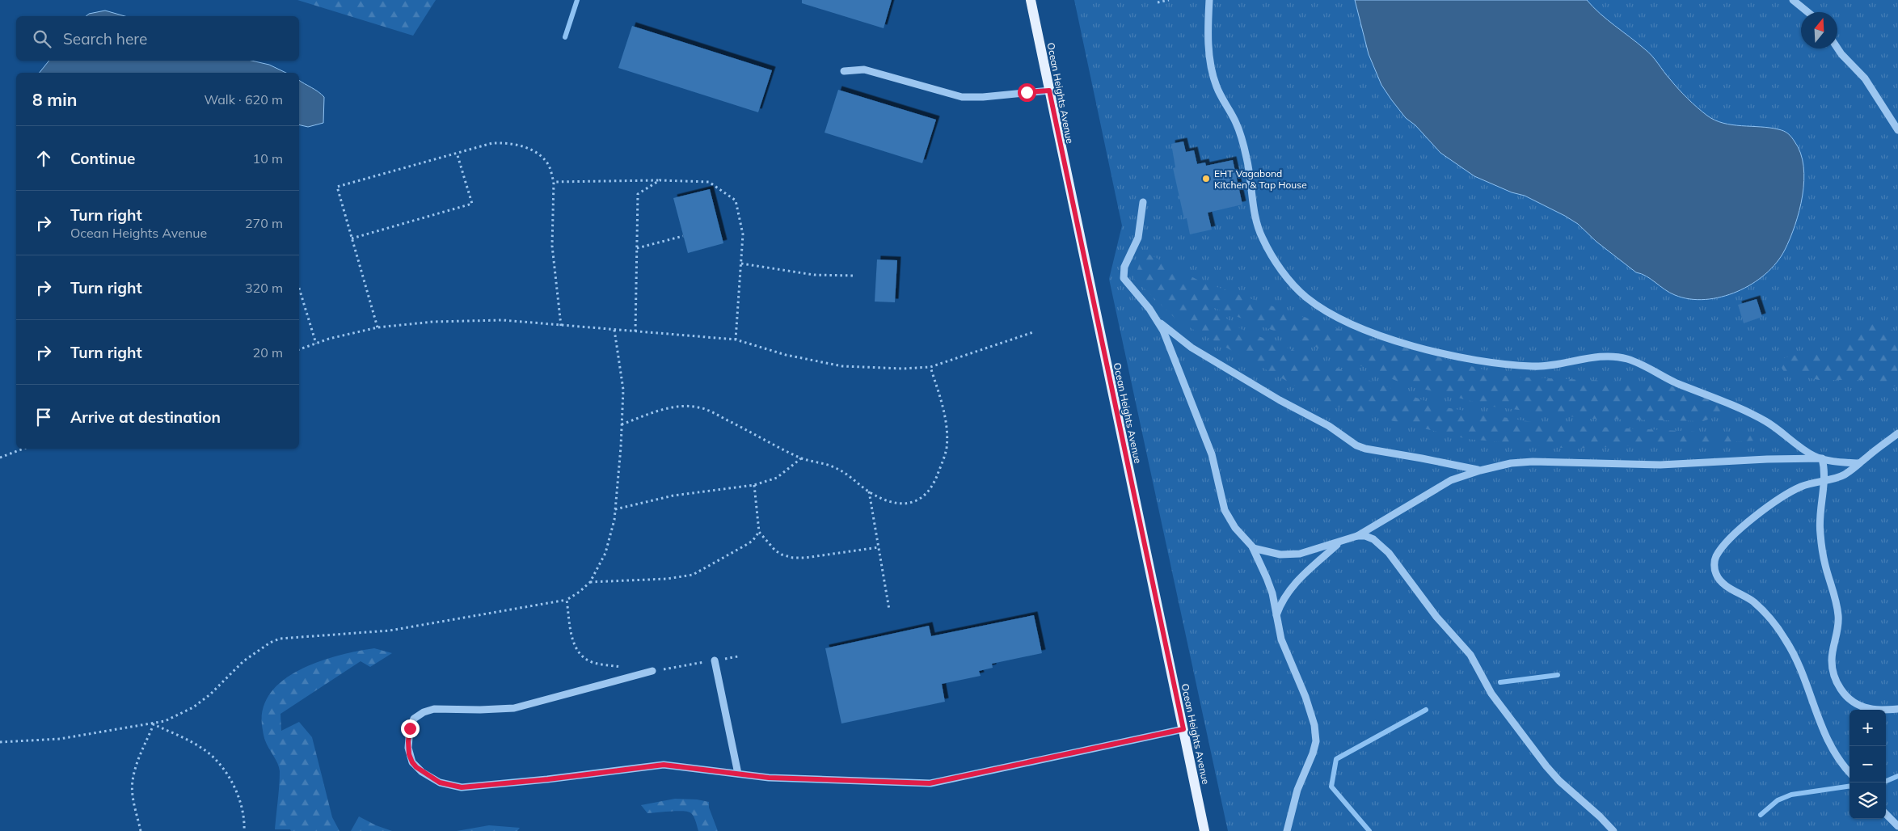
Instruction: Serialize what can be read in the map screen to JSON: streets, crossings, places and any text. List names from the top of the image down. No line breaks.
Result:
{"streets":{"main road":["Ocean Heights Avenue"]},"places":["EHT Vagabond Kitchen & Tap House"],"north":"top","page":{"search":"Search here","heading":["8 min","Walk · 620 m"],"list":[["Continue","10 m"],["Turn right","Ocean Heights Avenue","270 m"],["Turn right","320 m"],["Turn right","20 m"],"Arrive at destination"],"map_buttons":["+","−"]}}
